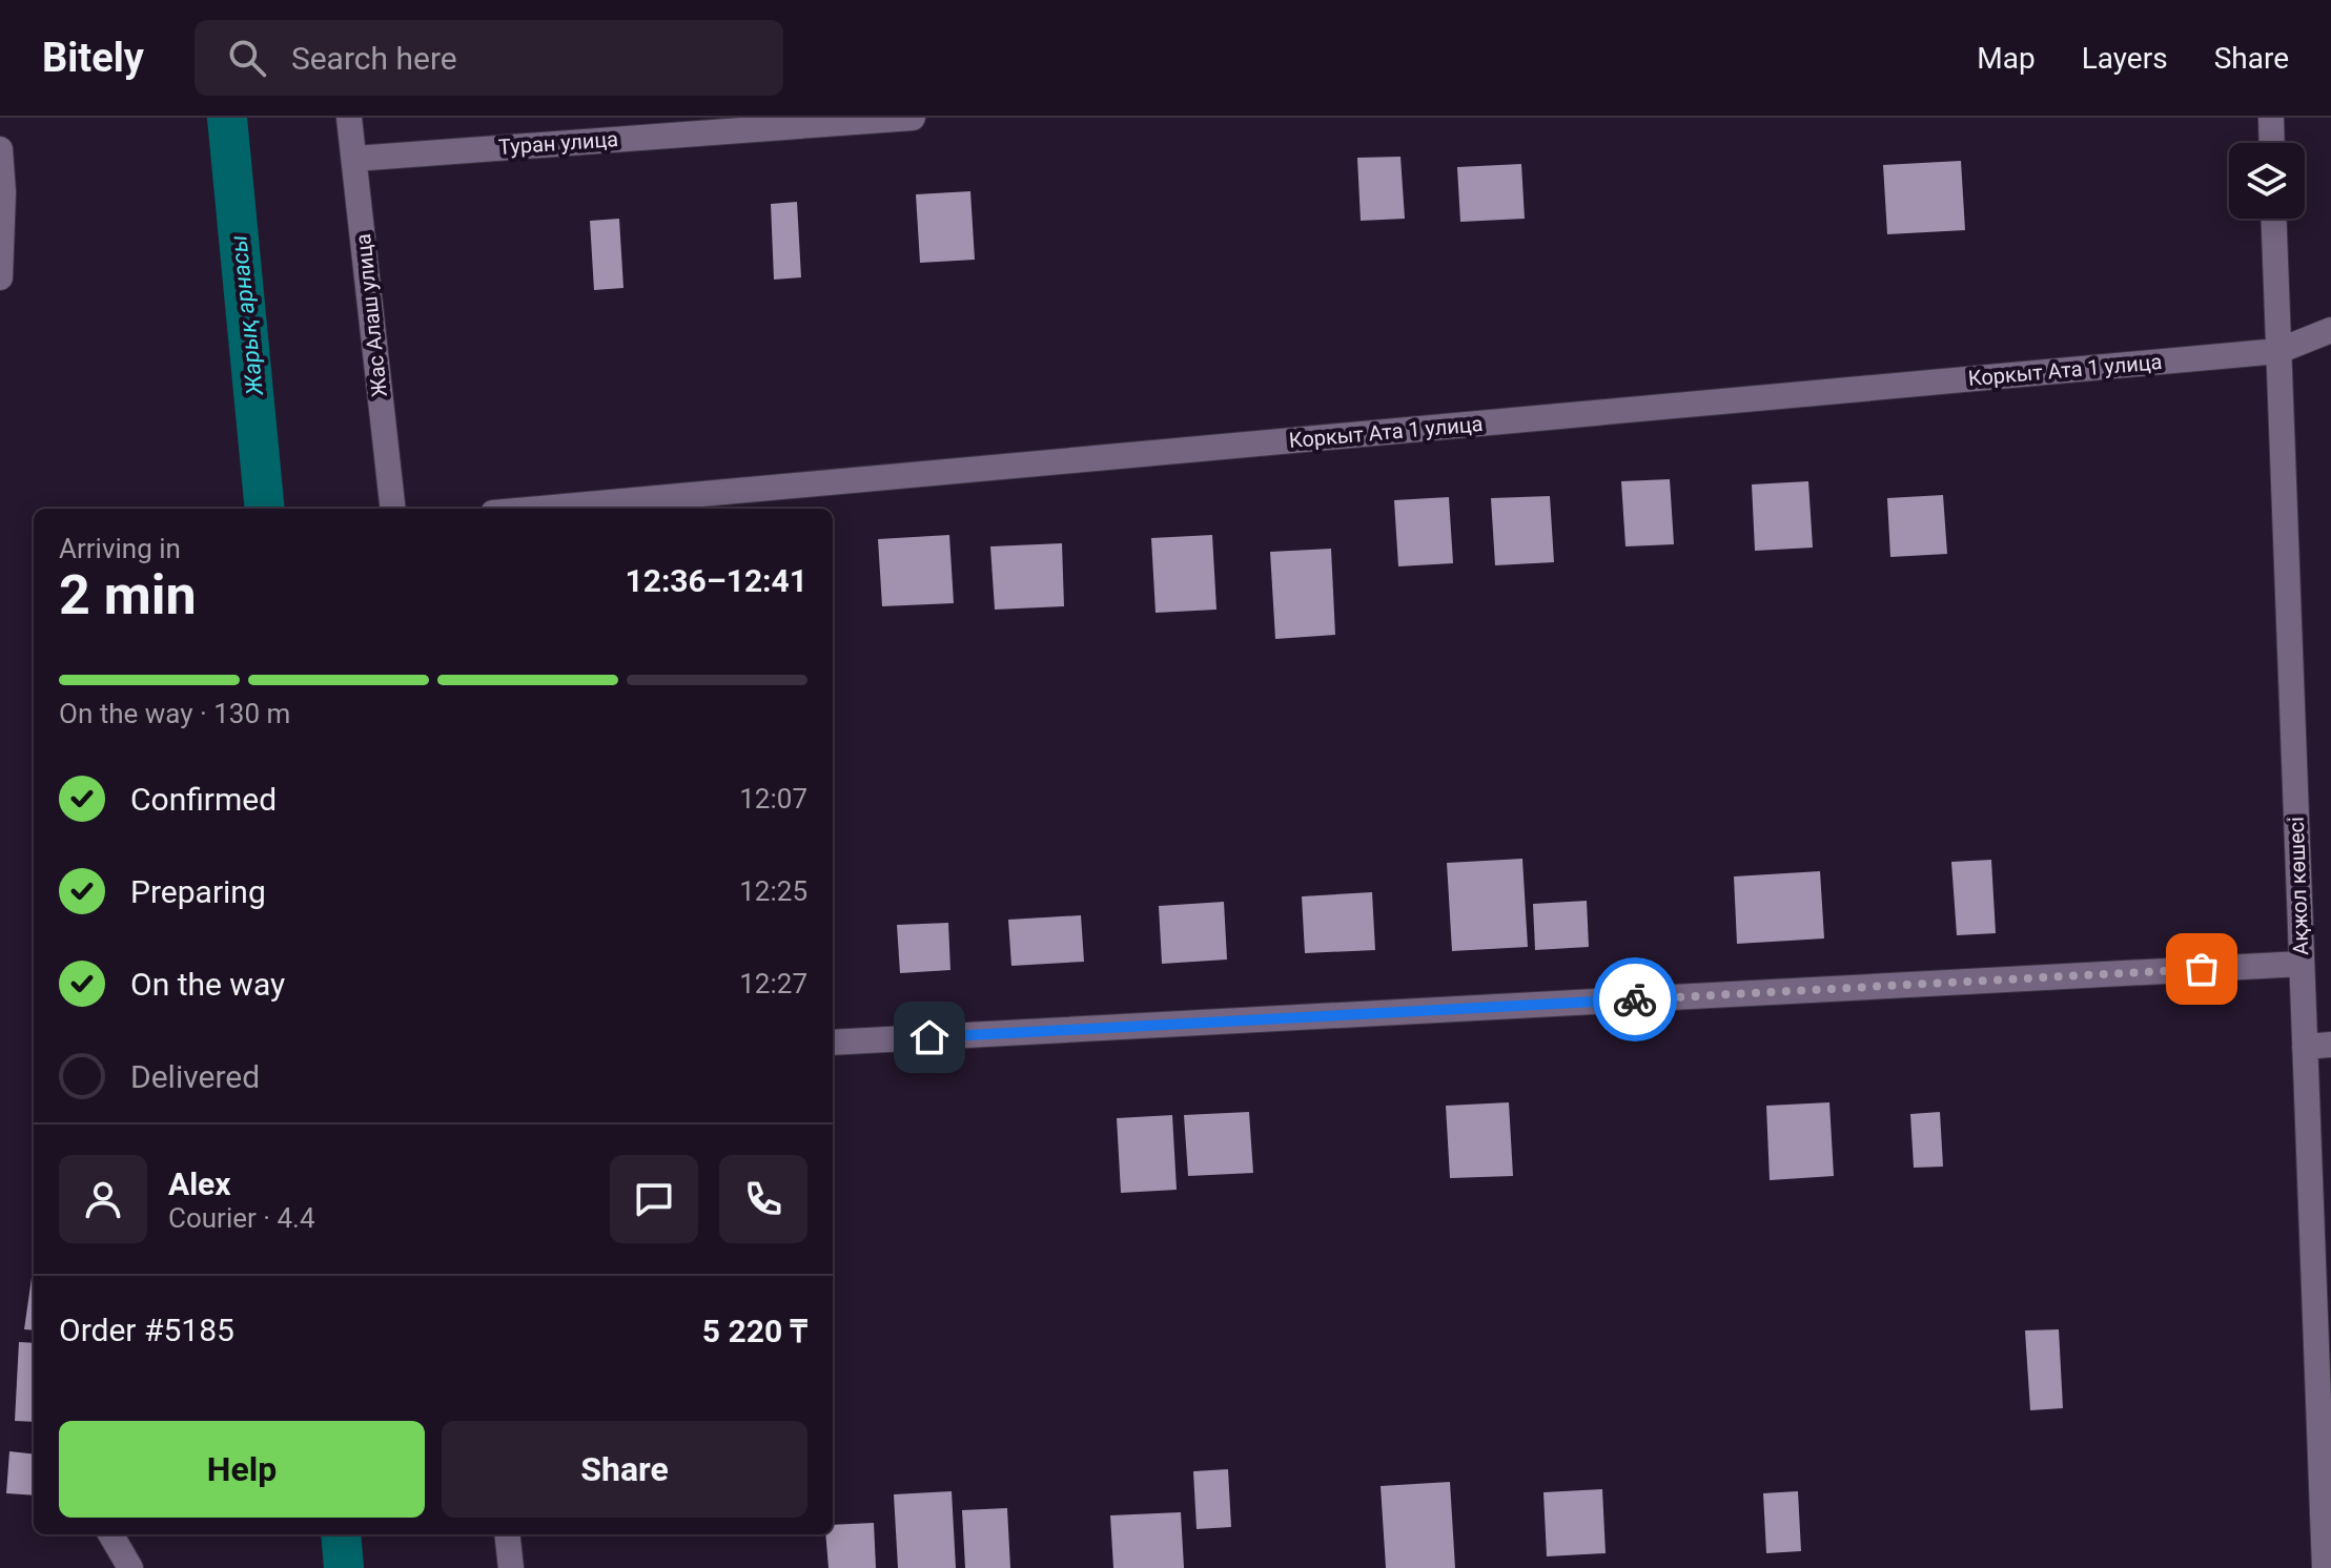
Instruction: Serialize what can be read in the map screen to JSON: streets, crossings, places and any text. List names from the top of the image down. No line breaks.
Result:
{"streets":{"street":["Туран улица","Жас Алаш улица","Коркыт Ата 1 улица","Ақжол көшесі"]},"crossings":[["Туран улица","Жас Алаш улица"],["Коркыт Ата 1 улица","Ақжол көшесі"]],"water":["Жарық арнасы"],"page":{"header":"Bitely","search":"Search here","nav":["Map","Layers","Share"],"heading":["2 min","Arriving in","12:36–12:41"],"panel":["Alex","Courier · 4.4","Order #5185","5 220 ₸"],"bar":"On the way · 130 m","list":[["Confirmed","12:07"],["Preparing","12:25"],["On the way","12:27"],"Delivered"],"buttons":["Help","Share"]}}
